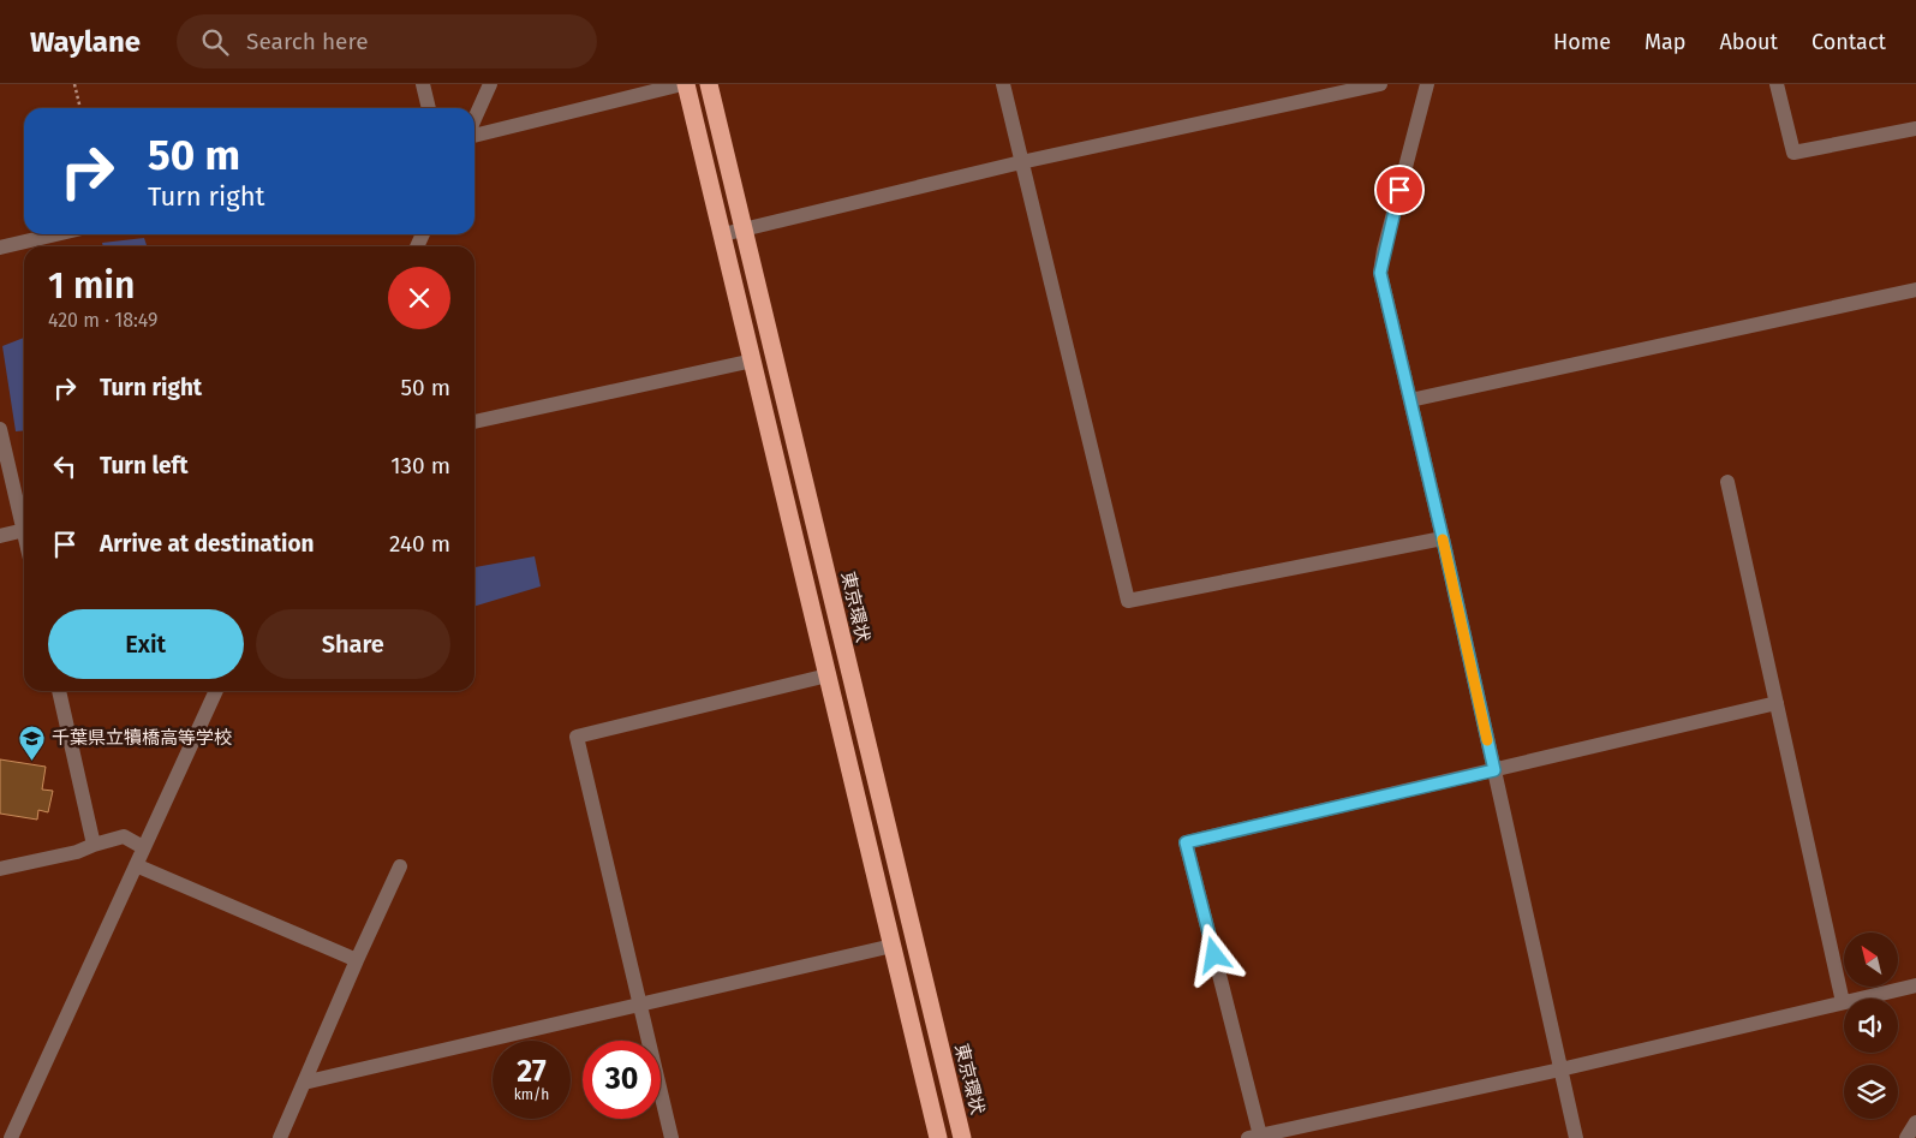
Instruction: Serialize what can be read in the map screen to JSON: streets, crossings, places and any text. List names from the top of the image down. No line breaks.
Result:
{"streets":{"highway":["東京環状"]},"places":{"school or university":["千葉県立犢橋高等学校"]},"north":"top left","page":{"header":"Waylane","search":"Search here","nav":["Home","Map","About","Contact"],"turn":["50 m","Turn right"],"heading":["1 min","420 m · 18:49"],"list":[{"name":"Turn right","value":"50 m"},{"name":"Turn left","value":"130 m"},{"name":"Arrive at destination","value":"240 m"}],"buttons":["Exit","Share"],"speed":"27 km/h","limit":"30"}}
